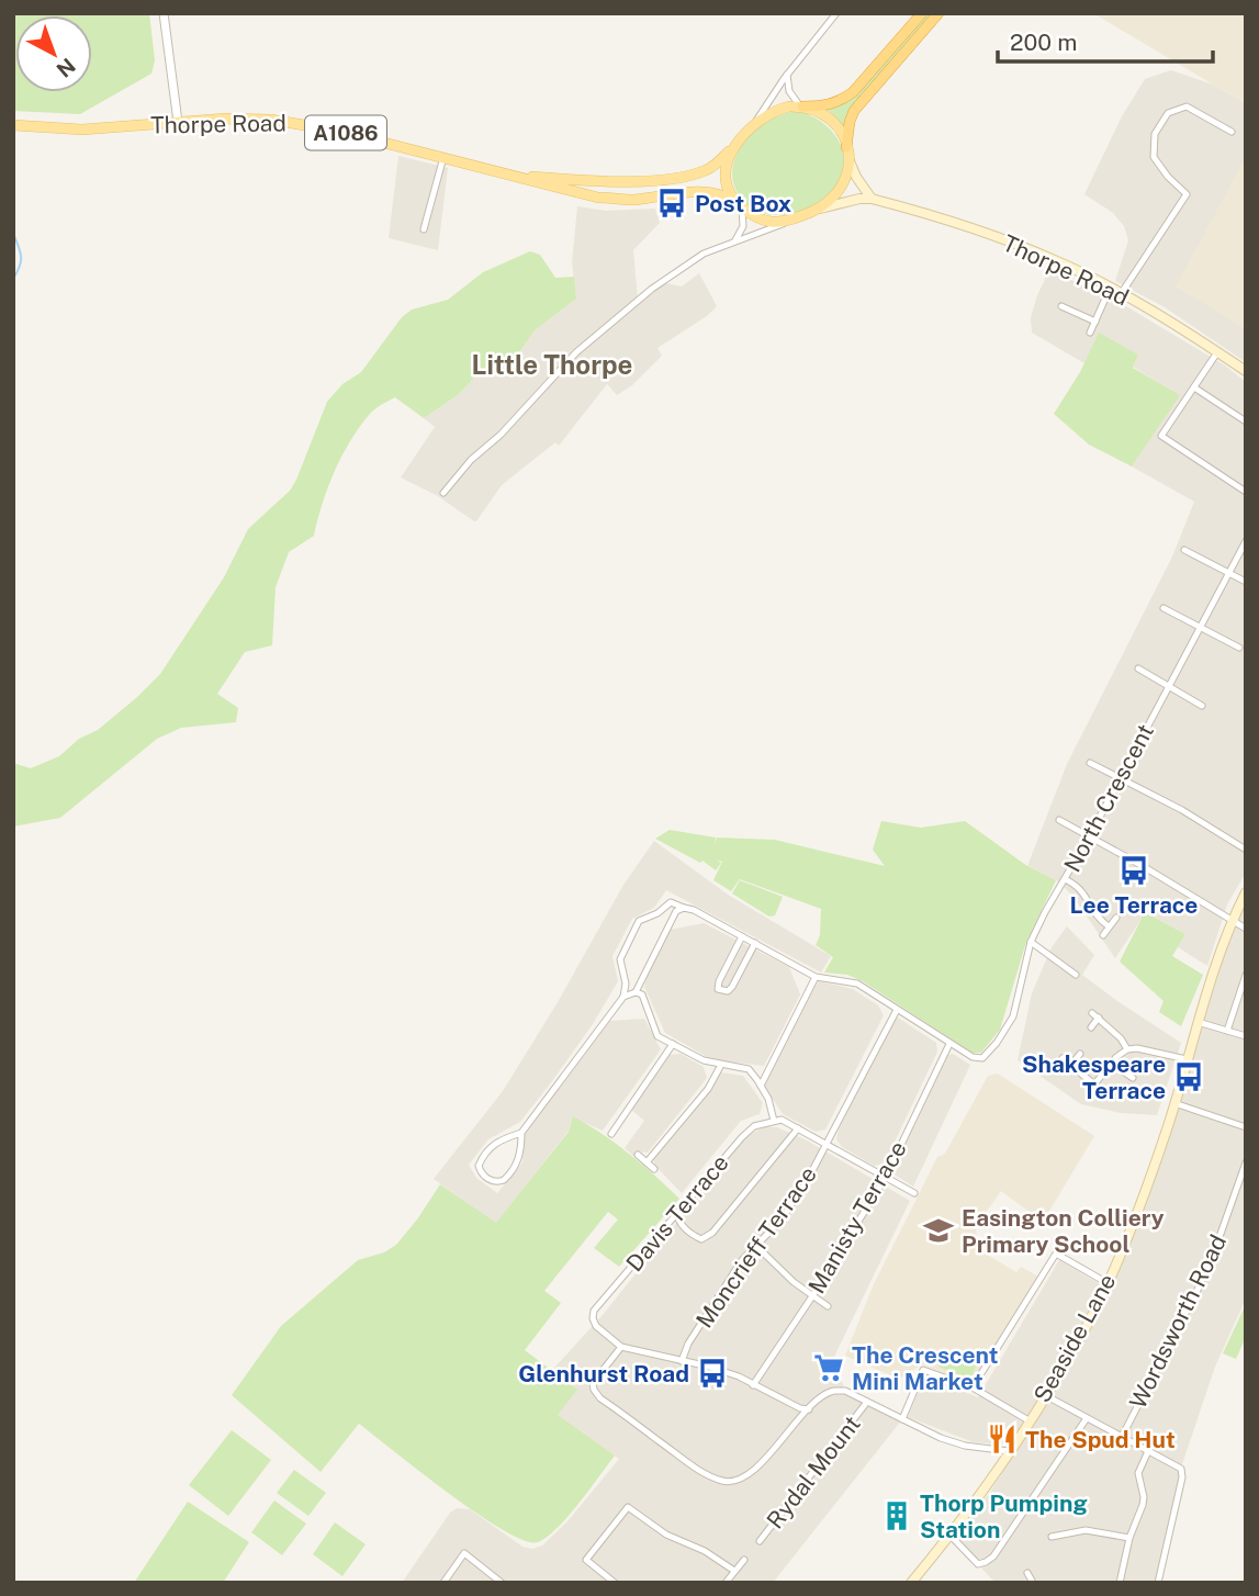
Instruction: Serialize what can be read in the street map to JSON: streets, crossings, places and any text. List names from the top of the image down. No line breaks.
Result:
{"streets":{"main road":["Thorpe Road","A1086","Seaside Lane"],"street":["North Crescent","Davis Terrace","Manisty Terrace","Moncrieff Terrace","Wordsworth Road","Rydal Mount"]},"crossings":[["North Crescent","Manisty Terrace"]],"districts":["Little Thorpe"],"places":{"bus stop":["Post Box","Lee Terrace","Shakespeare Terrace","Glenhurst Road"],"school or university":["Easington Colliery Primary School"],"supermarket":["The Crescent Mini Market"],"restaurant":["The Spud Hut"],"building":["Thorp Pumping Station"]},"scale_bar":"200 m","north":"bottom right"}
